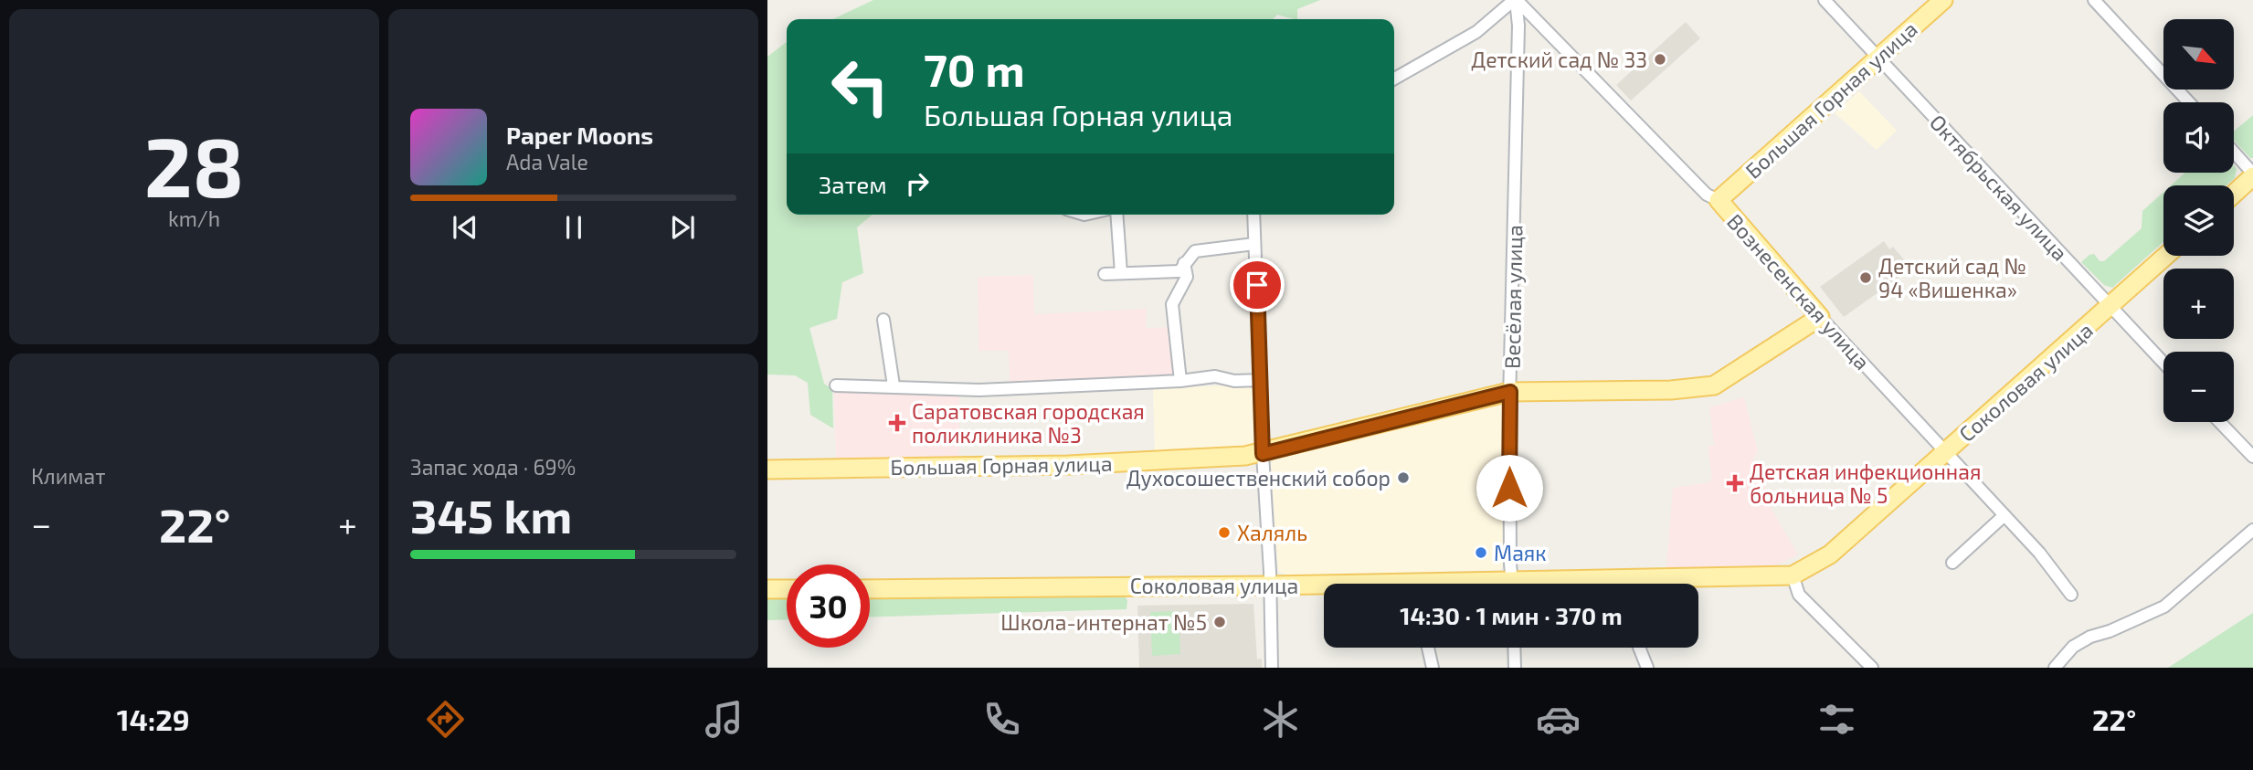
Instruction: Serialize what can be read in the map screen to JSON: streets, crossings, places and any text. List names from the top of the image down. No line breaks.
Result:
{"streets":{"main road":["Большая Горная улица","Вознесенская улица","Соколовая улица"],"street":["Октябрьская улица","Весёлая улица"]},"crossings":[["Большая Горная улица","Октябрьская улица"],["Большая Горная улица","Вознесенская улица"],["Большая Горная улица","Весёлая улица"],["Октябрьская улица","Соколовая улица"],["Вознесенская улица","Весёлая улица"],["Вознесенская улица","Соколовая улица"]],"places":{"other":["Детский сад № 33","Детский сад № 94 «Вишенка»","Духосошественский собор","Халяль","Маяк","Школа-интернат №5"],"health":["Саратовская городская поликлиника №3","Детская инфекционная больница № 5"]},"north":"bottom right","page":{"tile":[["28","km/h"],"Климат",["Запас хода · 69%","345 km"]],"map_buttons":["+","−"],"turn":["70 m","Большая Горная улица"],"song":["Paper Moons","Ada Vale"],"then":"Затем","heat":["−","22°","+"],"limit":"30","trip":"14:30 · 1 мин · 370 m","tabs":["14:29","22°"]}}
